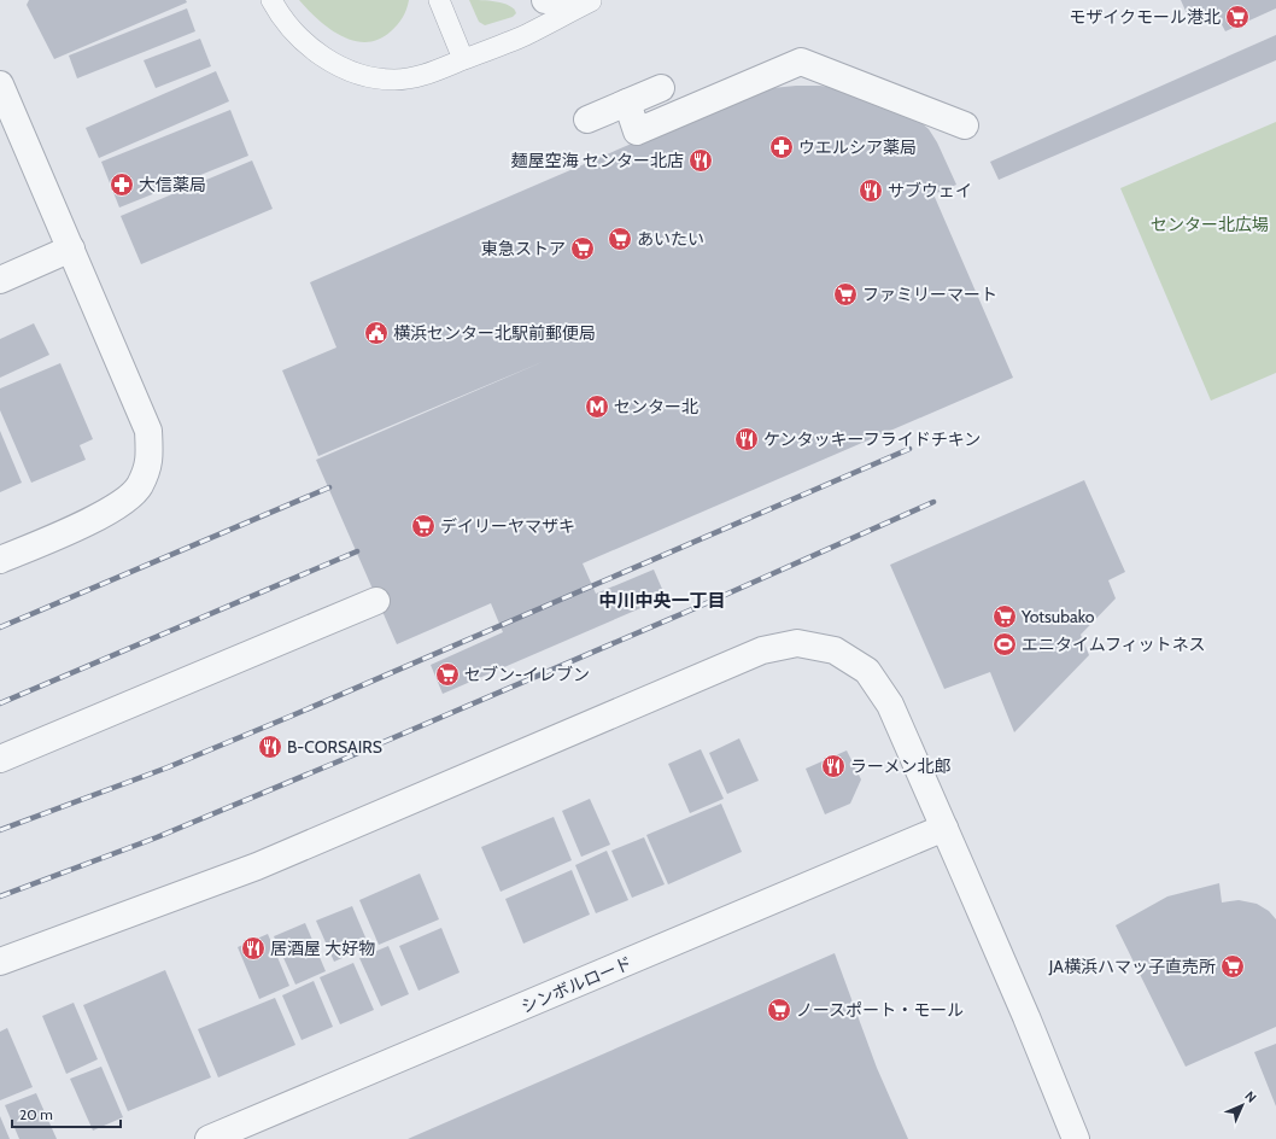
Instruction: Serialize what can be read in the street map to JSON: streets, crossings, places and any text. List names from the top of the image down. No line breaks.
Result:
{"streets":{"street":["シンボルロード"]},"districts":["中川中央一丁目"],"parks":["センター北広場"],"places":{"supermarket":["モザイクモール港北","あいたい","東急ストア","ファミリーマート","デイリーヤマザキ","Yotsubako","セブン-イレブン","JA横浜ハマッ子直売所","ノースポート・モール"],"pharmacy":["ウエルシア薬局","大信薬局"],"restaurant":["麺屋空海 センター北店","サブウェイ","ケンタッキーフライドチキン","B-CORSAIRS","ラーメン北郎","居酒屋 大好物"],"public building":["横浜センター北駅前郵便局"],"metro station":["センター北"],"sports":["エニタイムフィットネス"]},"scale_bar":"20 m","north":"top right"}
